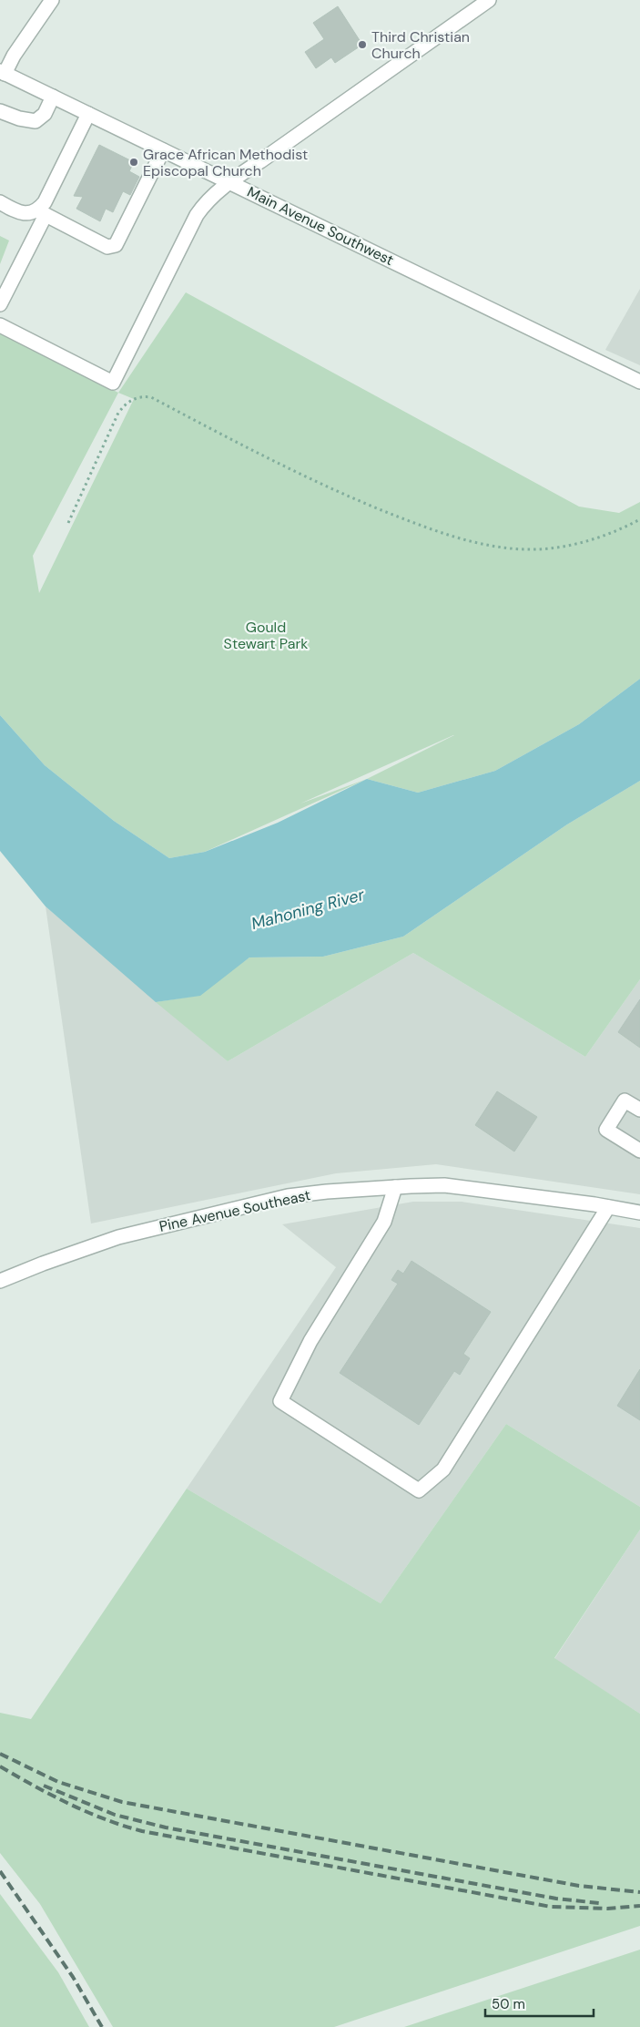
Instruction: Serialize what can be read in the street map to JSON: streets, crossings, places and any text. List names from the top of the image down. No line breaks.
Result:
{"streets":{"street":["Main Avenue Southwest","Pine Avenue Southeast"]},"water":["Mahoning River"],"parks":["Gould Stewart Park"],"places":["Third Christian Church","Grace African Methodist Episcopal Church"],"scale_bar":"50 m"}
